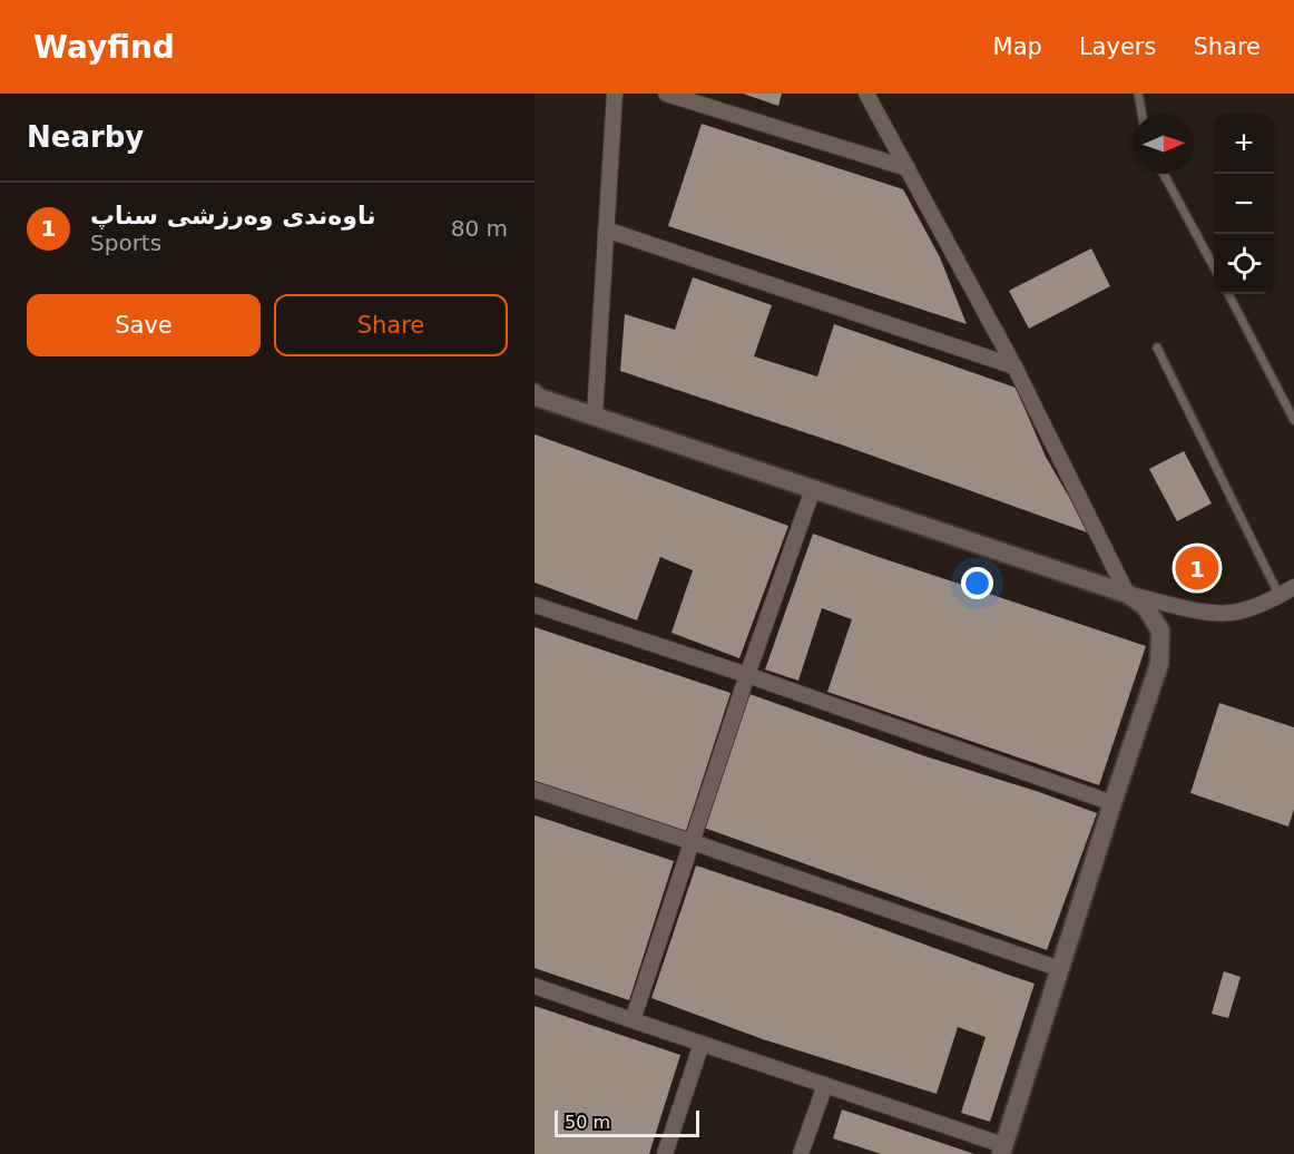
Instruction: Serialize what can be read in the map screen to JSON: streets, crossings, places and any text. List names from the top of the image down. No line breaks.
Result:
{"scale_bar":"50 m","north":"right","page":{"header":"Wayfind","nav":["Map","Layers","Share"],"heading":"Nearby","map_buttons":["+","−"],"list":[{"mark":"1","name":"ناوەندی وەرزشی سناپ","note":"Sports","value":"80 m"}],"buttons":["Save","Share"],"pins":"1","scale":"50 m"}}
